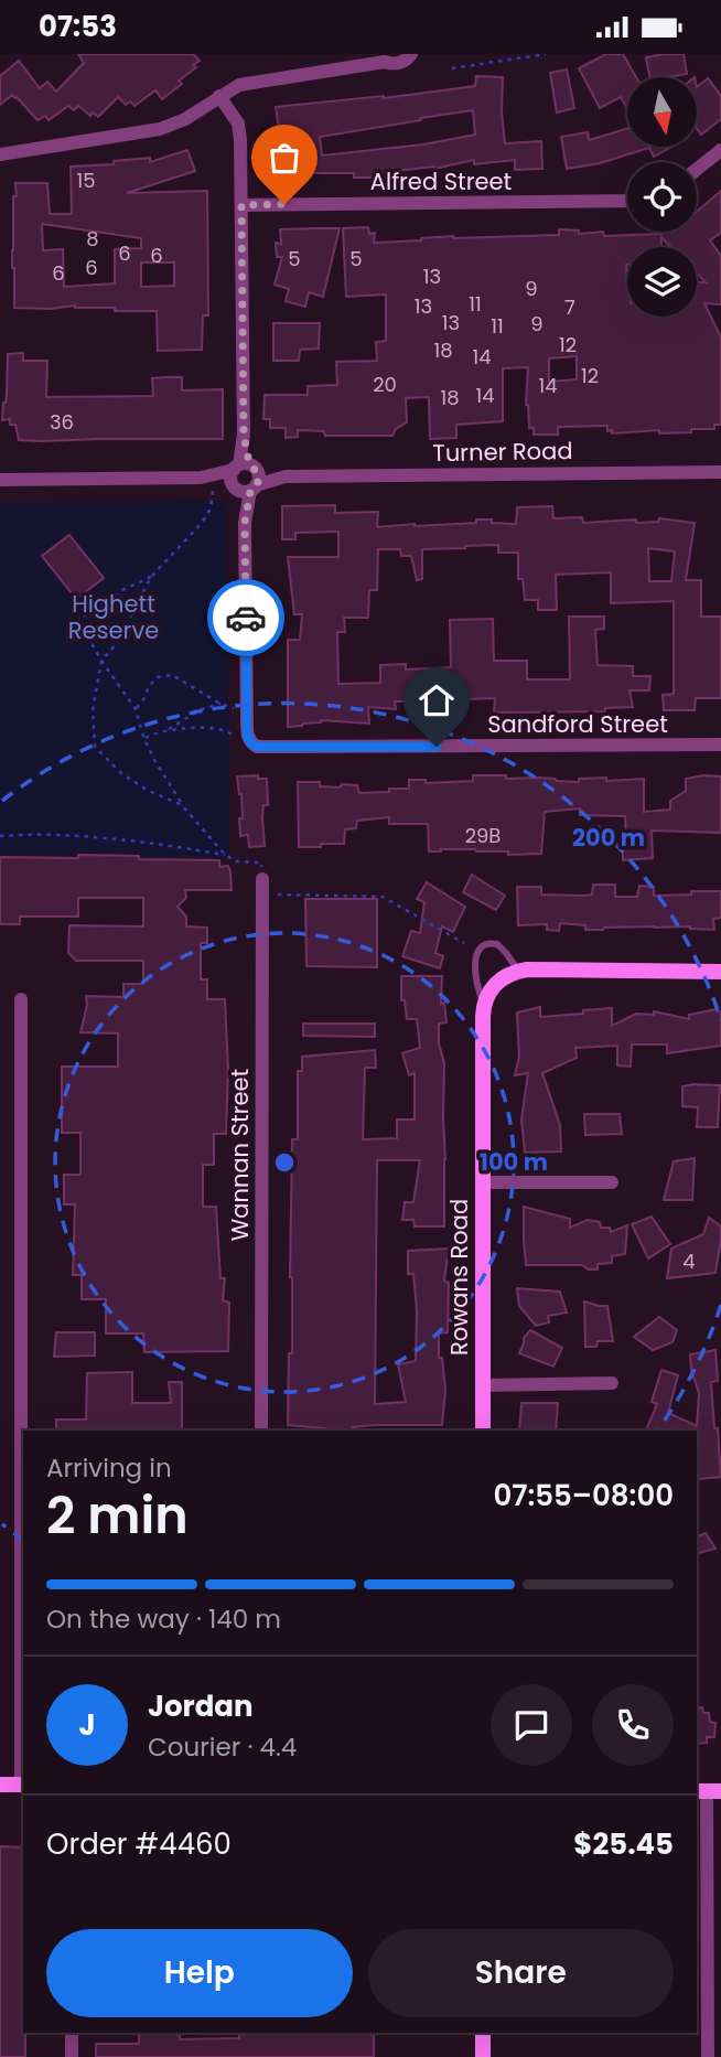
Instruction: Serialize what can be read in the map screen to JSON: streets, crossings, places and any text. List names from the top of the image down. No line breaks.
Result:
{"streets":{"street":["Alfred Street","Turner Road","Sandford Street","Wannan Street","Rowans Road"]},"parks":["Highett Reserve"],"house_numbers":["15","8","6","6","5","5","6","6","13","9","11","13","7","13","9","11","12","18","14","12","20","14","14","18","36","29B","4"],"north":"bottom","page":{"status":"07:53","heading":["2 min","Arriving in","07:55–08:00"],"panel":["Jordan","Courier · 4.4","Order #4460","$25.45"],"bar":"On the way · 140 m","round":"J","buttons":["Help","Share"]},"rings":["200 m","100 m"]}
